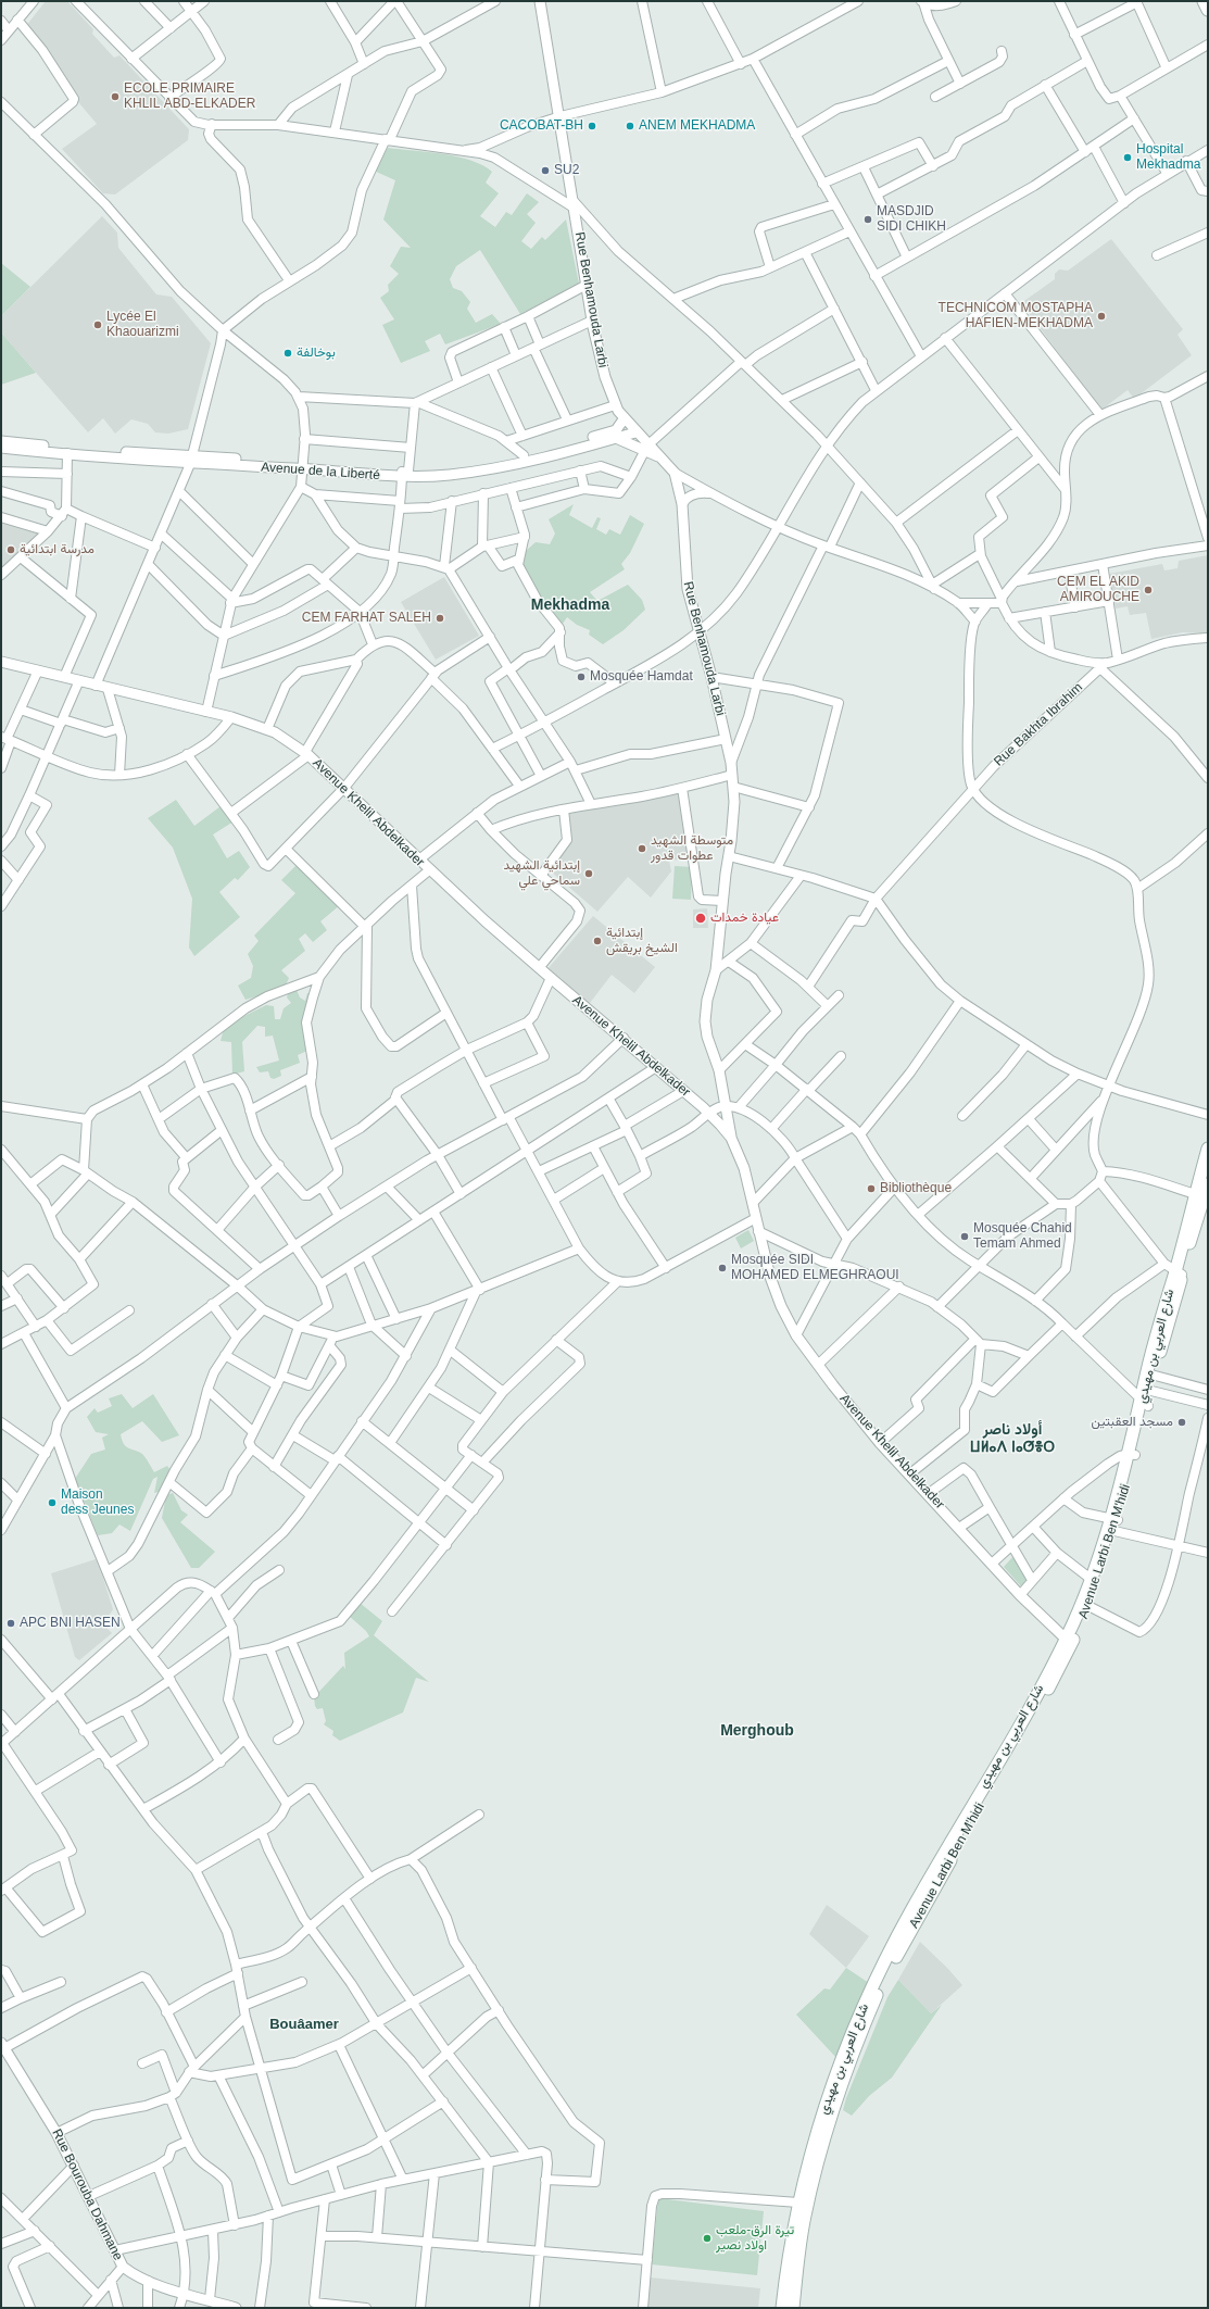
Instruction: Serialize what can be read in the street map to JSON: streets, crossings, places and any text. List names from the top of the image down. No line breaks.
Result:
{"streets":{"main road":["شارع العربي بن مهيدي","Avenue Larbi Ben M'hidi"],"street":["Rue Benhamouda Larbi","Avenue de la Liberté","Rue Bakhta Ibrahim","Avenue Khelil Abdelkader","Rue Bourouba Dahmane"]},"crossings":[["Rue Benhamouda Larbi","Avenue de la Liberté"],["Rue Benhamouda Larbi","Avenue Khelil Abdelkader"],["Avenue Khelil Abdelkader","شارع العربي بن مهيدي"],["Avenue Khelil Abdelkader","Avenue Larbi Ben M'hidi"],["شارع العربي بن مهيدي","Avenue Larbi Ben M'hidi"]],"districts":["Mekhadma","أولاد ناصر ⵡⵍⴰⴷ ⵏⴰⵚⴻⵔ","Merghoub","Bouâamer"],"places":["ECOLE PRIMAIRE KHLIL ABD-ELKADER","CACOBAT-BH","ANEM MEKHADMA","Hospital Mekhadma","SU2","MASDJID SIDI CHIKH","TECHNICOM MOSTAPHA HAFIEN-MEKHADMA","Lycée El Khaouarizmi","بوخالفة","مدرسة ابتدائية","CEM EL AKID AMIROUCHE","CEM FARHAT SALEH","Mosquée Hamdat","متوسطة الشهيد عطوات قدور","إبتدائية الشهيد سماحي علي","عيادة خمدات","إبتدائية الشيخ بريقش","Bibliothèque","Mosquée Chahid Temam Ahmed","Mosquée SIDI MOHAMED ELMEGHRAOUI","مسجد العقبتين","Maison dess Jeunes","APC BNI HASEN","تيرة الرق-ملعب اولاد نصير"]}
